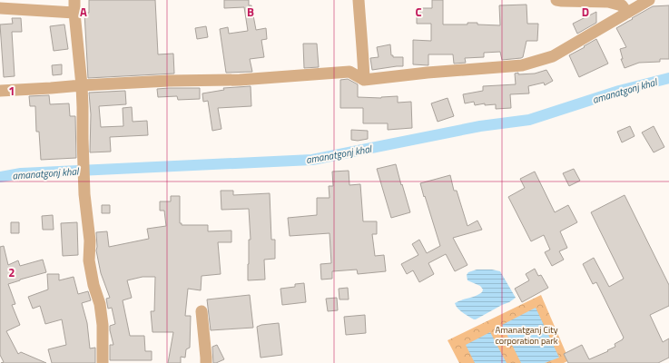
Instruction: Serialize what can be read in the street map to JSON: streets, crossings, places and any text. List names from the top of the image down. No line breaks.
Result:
{"water":["amanatgonj khal"],"parks":["Amanatganj City corporation park"],"grid":{"columns":["A","B","C","D"],"rows":["1","2"]}}
